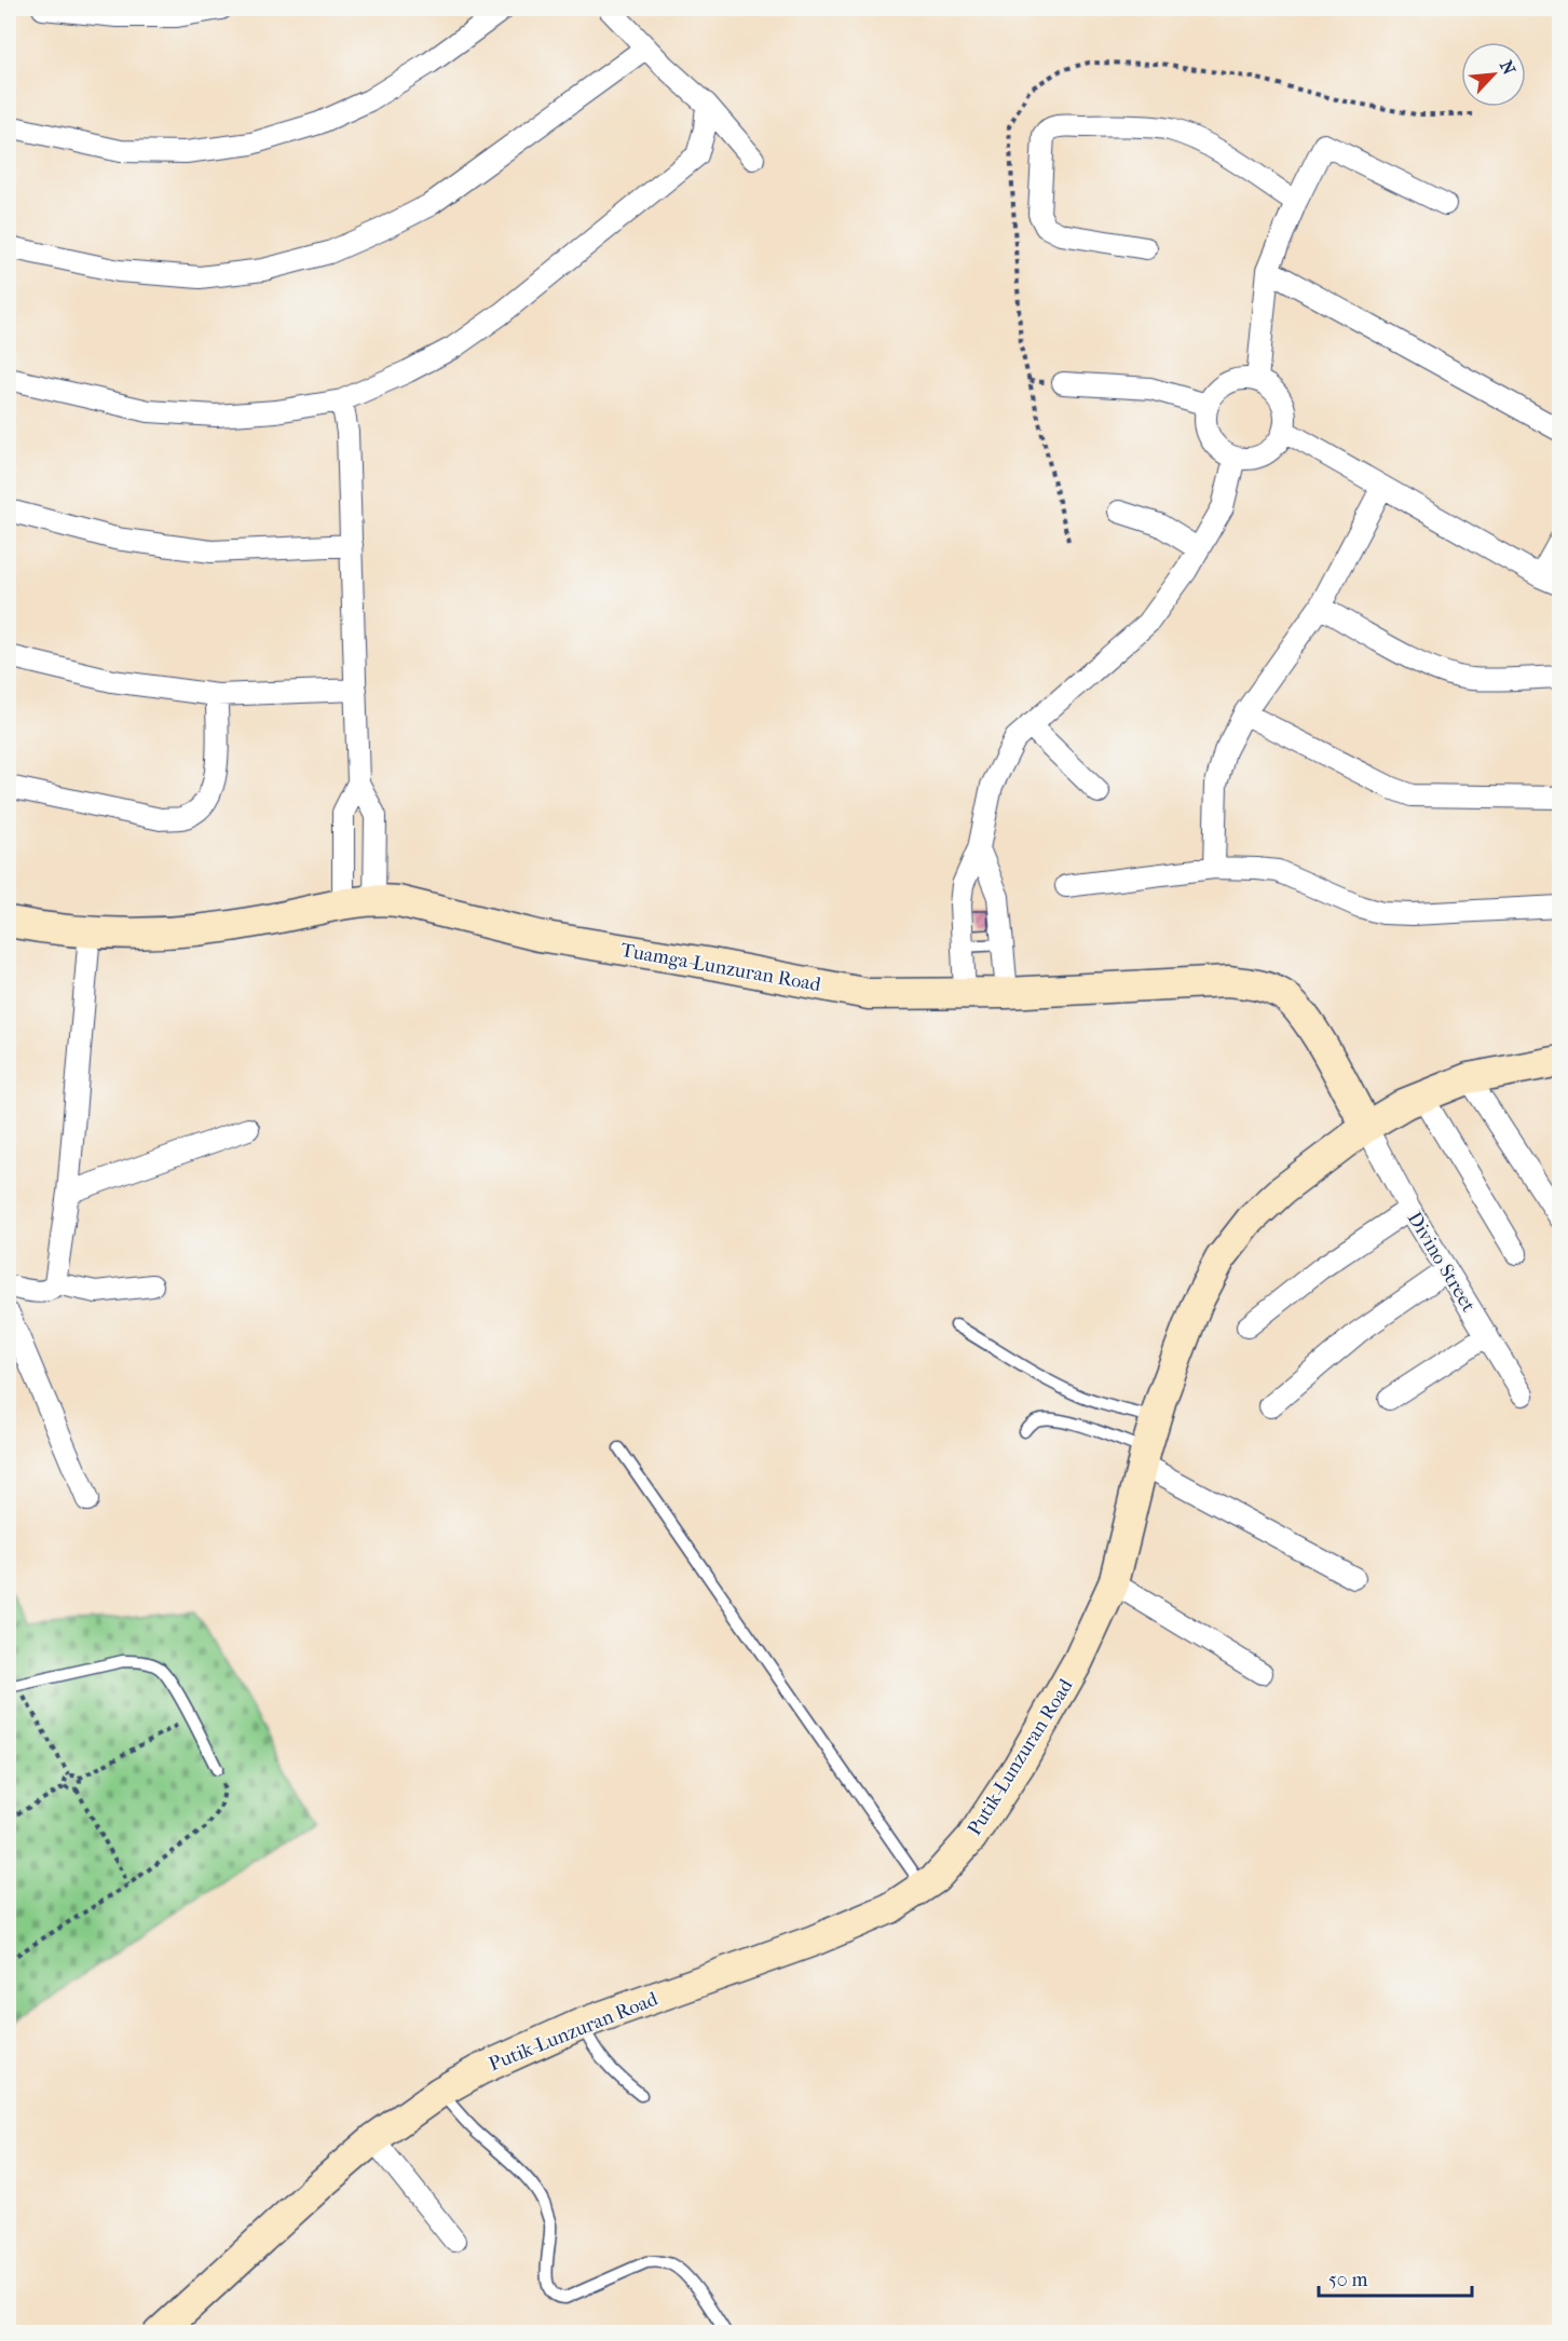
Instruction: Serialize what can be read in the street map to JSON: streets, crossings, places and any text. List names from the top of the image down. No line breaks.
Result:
{"streets":{"street":["Tuamga-Lunzuran Road","Divino Street","Putik-Lunzuran Road"]},"crossings":[["Tuamga-Lunzuran Road","Divino Street"],["Tuamga-Lunzuran Road","Putik-Lunzuran Road"],["Divino Street","Putik-Lunzuran Road"]],"scale_bar":"50 m","north":"top right"}
